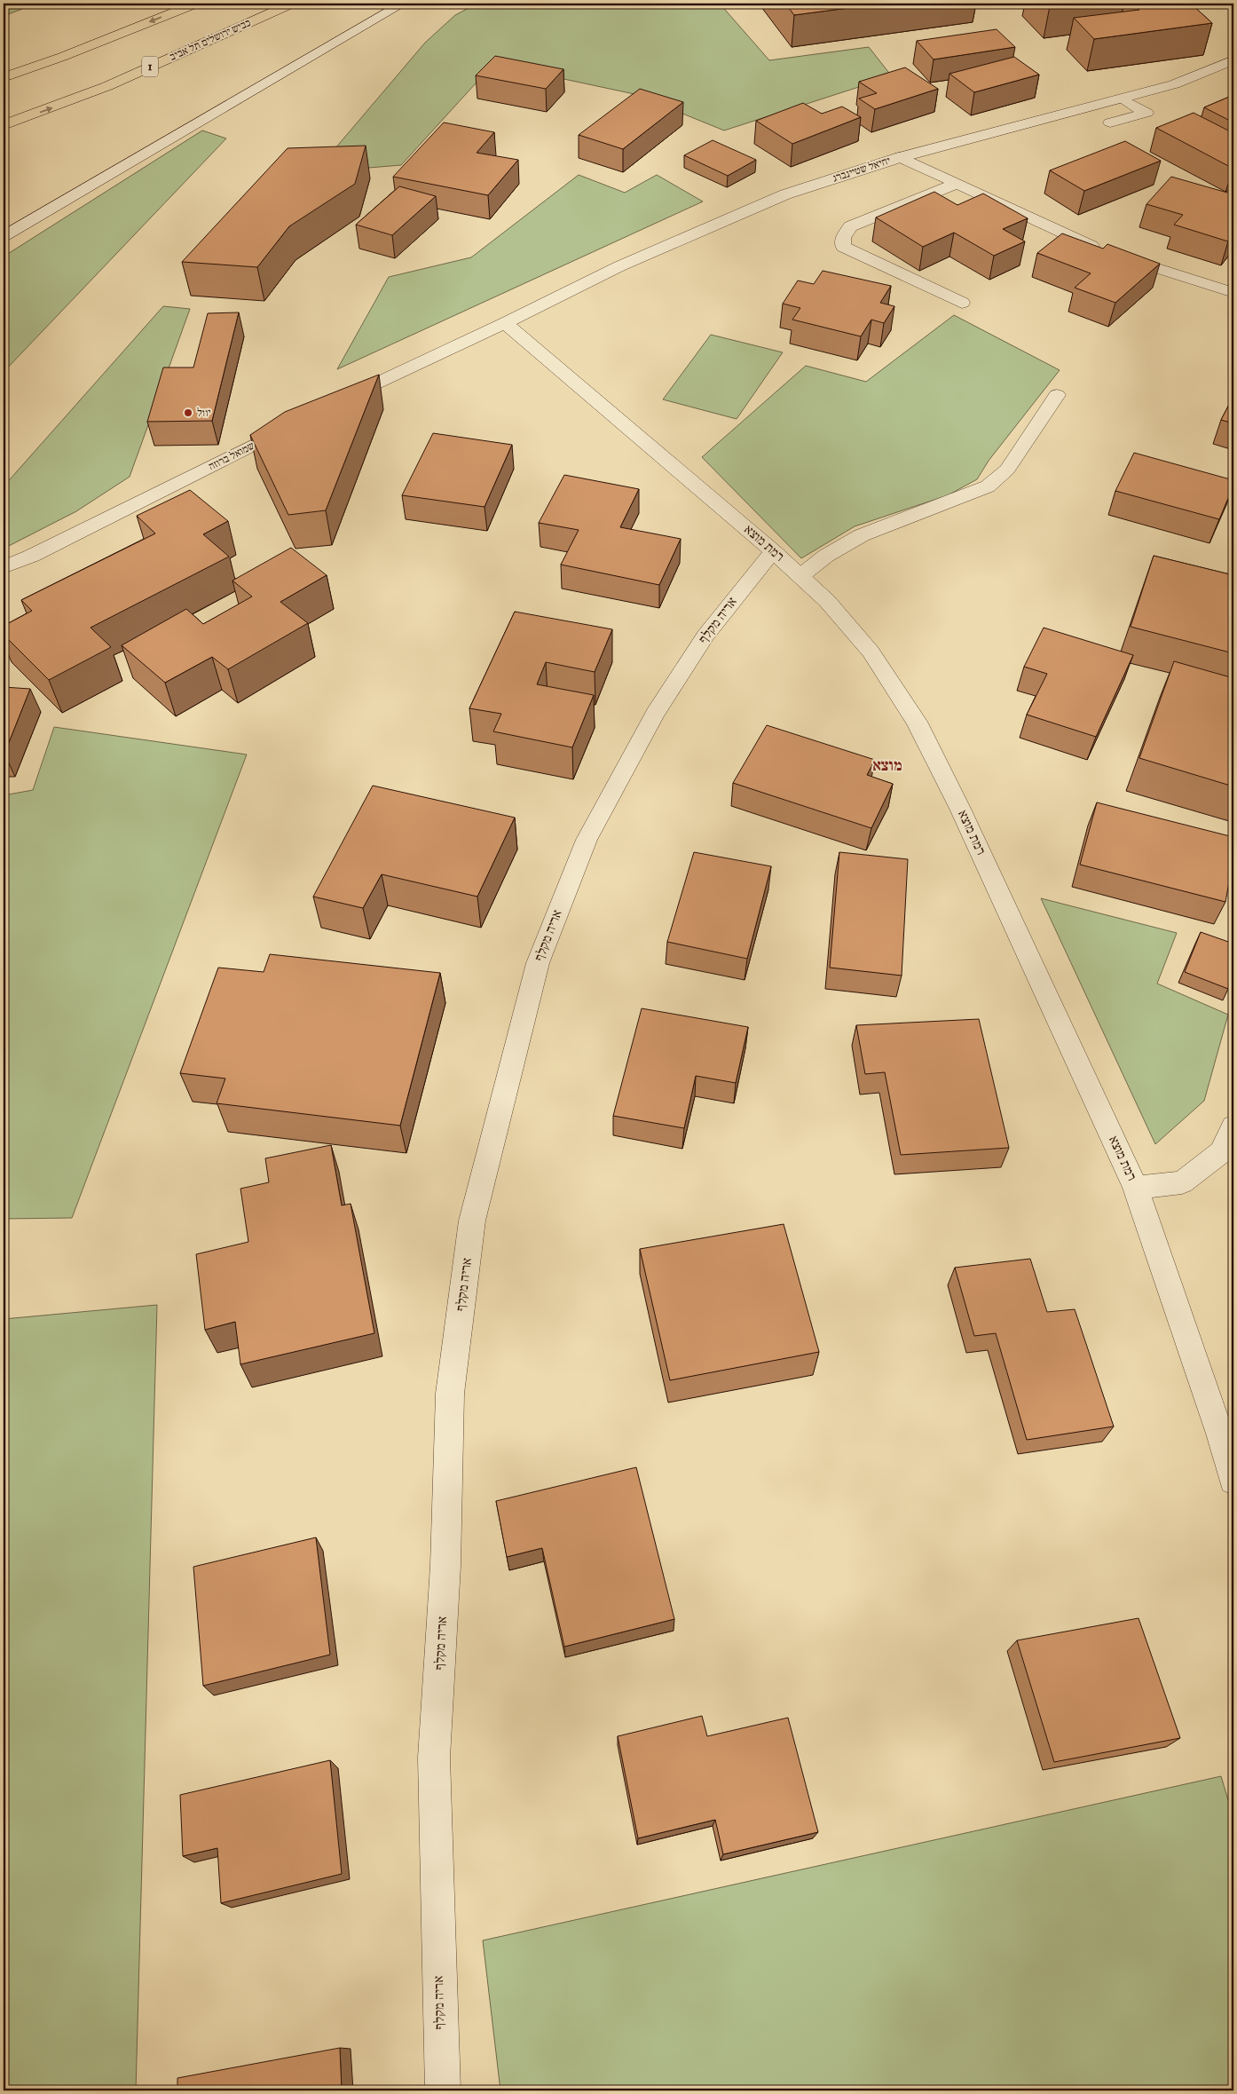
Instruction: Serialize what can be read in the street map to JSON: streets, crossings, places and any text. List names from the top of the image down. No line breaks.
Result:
{"streets":{"highway":["כביש ירושלים תל אביב","1"],"street":["יחיאל שטיינברג","שמואל ברוזה","רמת מוצא","אריה מקלף"]},"crossings":[["יחיאל שטיינברג","רמת מוצא"],["רמת מוצא","אריה מקלף"]],"districts":["מוצא"],"places":["יוול"]}
